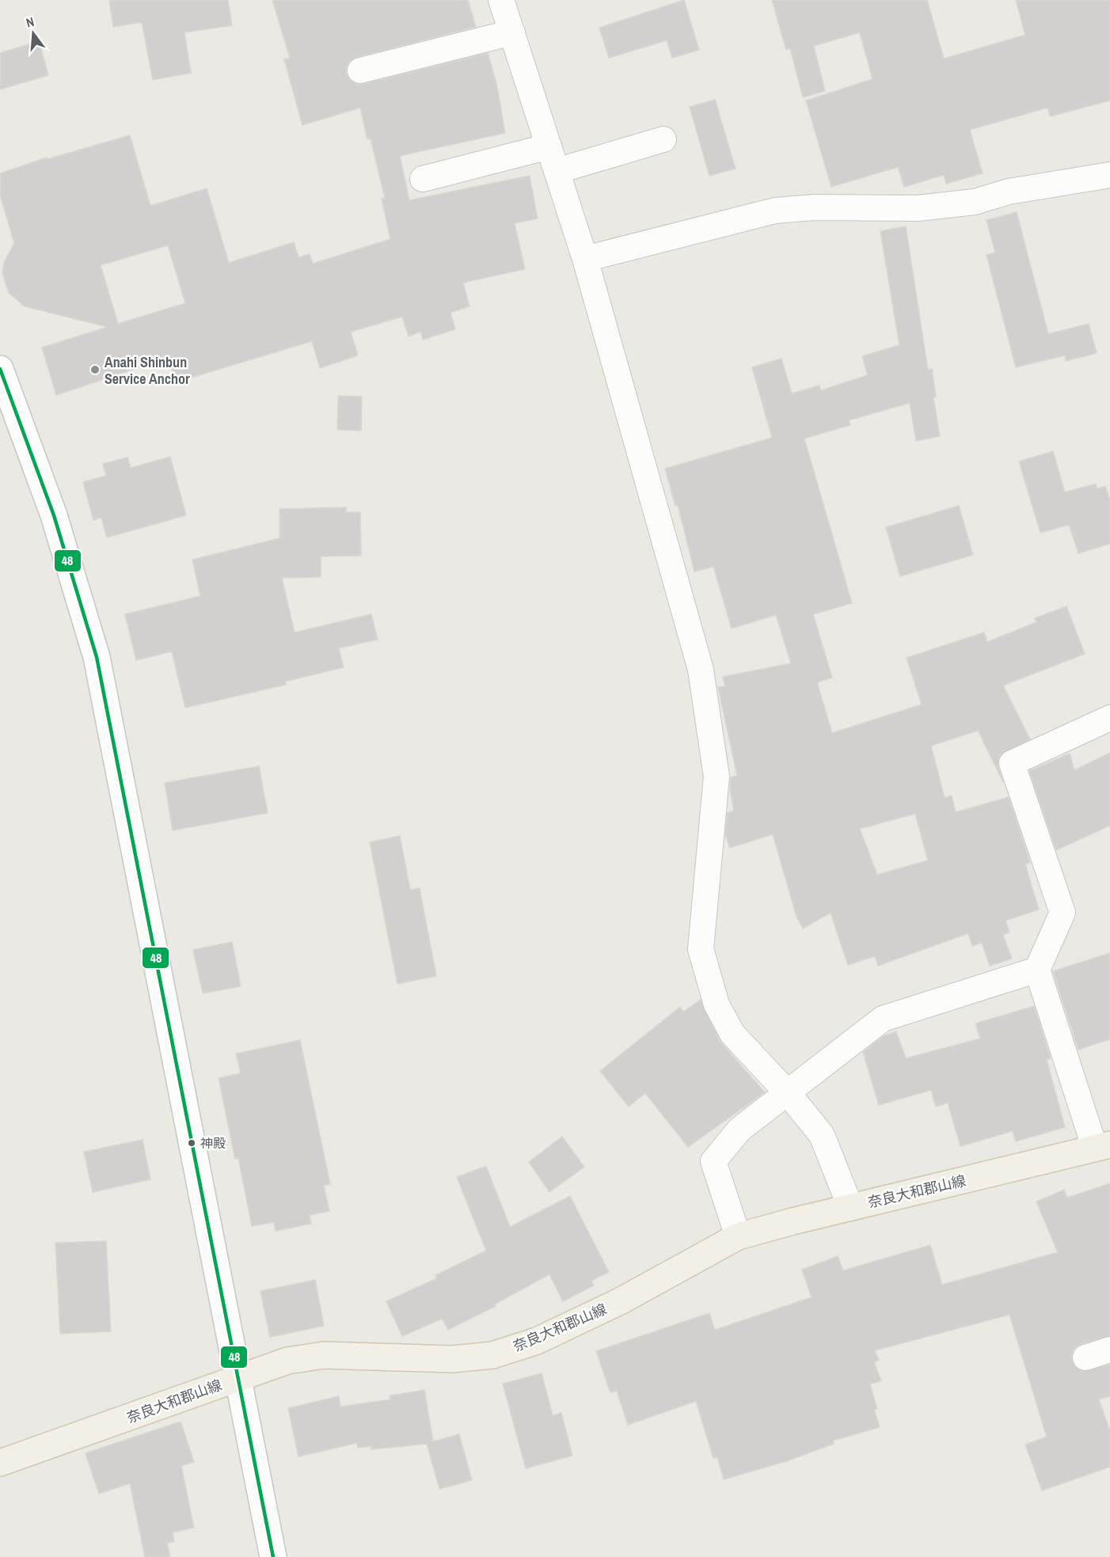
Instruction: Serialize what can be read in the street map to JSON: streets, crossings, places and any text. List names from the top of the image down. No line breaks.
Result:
{"streets":{"main road":["奈良大和郡山線"]},"places":["Anahi Shinbun Service Anchor","神殿"],"lines":["transit line 48"],"north":"top"}
